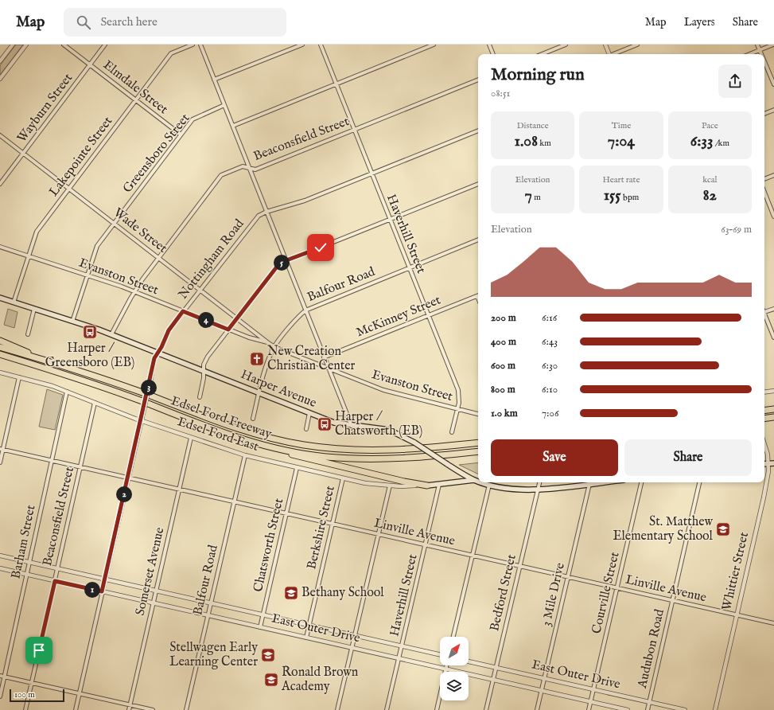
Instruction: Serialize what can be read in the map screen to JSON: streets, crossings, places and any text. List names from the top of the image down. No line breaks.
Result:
{"streets":{"highway":["Edsel Ford Freeway"],"main road":["Harper Avenue","Edsel Ford East"],"street":["Elmdale Street","Wayburn Street","Beaconsfield Street","Greensboro Street","Lakepointe Street","Wade Street","Haverhill Street","Nottingham Road","Evanston Street","Balfour Road","McKinney Street","Berkshire Street","Linville Avenue","Barham Street","Chatsworth Street","Somerset Avenue","Whittier Street","Bedford Street","Courville Street","3 Mile Drive","East Outer Drive","Audubon Road"]},"crossings":[["Elmdale Street","Wayburn Street"],["Elmdale Street","Greensboro Street"],["Elmdale Street","Lakepointe Street"],["Wayburn Street","Wade Street"],["Beaconsfield Street","Wade Street"],["Beaconsfield Street","Haverhill Street"],["Beaconsfield Street","Evanston Street"],["Beaconsfield Street","Harper Avenue"],["Beaconsfield Street","Edsel Ford East"],["Beaconsfield Street","Linville Avenue"],["Beaconsfield Street","East Outer Drive"],["Greensboro Street","Wade Street"],["Greensboro Street","Evanston Street"],["Greensboro Street","Harper Avenue"],["Lakepointe Street","Wade Street"],["Lakepointe Street","Evanston Street"],["Lakepointe Street","Harper Avenue"],["Wade Street","Nottingham Road"],["Wade Street","Evanston Street"],["Haverhill Street","Nottingham Road"],["Haverhill Street","Evanston Street"],["Haverhill Street","Balfour Road"],["Haverhill Street","McKinney Street"],["Haverhill Street","Edsel Ford East"],["Haverhill Street","Linville Avenue"],["Haverhill Street","East Outer Drive"],["Nottingham Road","Evanston Street"],["Nottingham Road","Harper Avenue"],["Nottingham Road","Edsel Ford East"],["Nottingham Road","Linville Avenue"],["Nottingham Road","East Outer Drive"],["Evanston Street","Balfour Road"],["Balfour Road","Harper Avenue"],["Balfour Road","Edsel Ford East"],["Balfour Road","Linville Avenue"],["Balfour Road","East Outer Drive"],["Harper Avenue","Edsel Ford East"],["Harper Avenue","Bedford Street"],["Harper Avenue","3 Mile Drive"],["Edsel Ford East","Berkshire Street"],["Edsel Ford East","Barham Street"],["Edsel Ford East","Chatsworth Street"],["Edsel Ford East","Somerset Avenue"],["Berkshire Street","Linville Avenue"],["Berkshire Street","East Outer Drive"],["Linville Avenue","Barham Street"],["Linville Avenue","Chatsworth Street"],["Linville Avenue","Somerset Avenue"],["Linville Avenue","Whittier Street"],["Linville Avenue","Bedford Street"],["Linville Avenue","Courville Street"],["Linville Avenue","3 Mile Drive"],["Linville Avenue","Audubon Road"],["Barham Street","East Outer Drive"],["Chatsworth Street","East Outer Drive"],["Somerset Avenue","East Outer Drive"],["Bedford Street","East Outer Drive"],["Courville Street","East Outer Drive"],["3 Mile Drive","East Outer Drive"],["East Outer Drive","Audubon Road"]],"places":{"bus stop":["Harper / Greensboro (EB)","Harper / Chatsworth (EB)"],"church":["New Creation Christian Center"],"school or university":["St. Matthew Elementary School","Bethany School","Stellwagen Early Learning Center","Ronald Brown Academy"]},"scale_bar":"100 m","north":"top right","page":{"header":"Map","search":"Search here","nav":["Map","Layers","Share"],"heading":["Morning run","08:51"],"stats":[["Distance","1.08 km"],["Time","7:04"],["Pace","6:33 /km"],["Elevation","7 m"],["Heart rate","155 bpm"],["kcal","82"]],"chart":["Elevation","63–69 m"],"pins":["5","4","3","2","1"],"list":[{"name":"200 m","note":"6:16"},{"name":"400 m","note":"6:43"},{"name":"600 m","note":"6:30"},{"name":"800 m","note":"6:10"},{"name":"1.0 km","note":"7:06"}],"buttons":["Save","Share"],"scale":"100 m"}}
